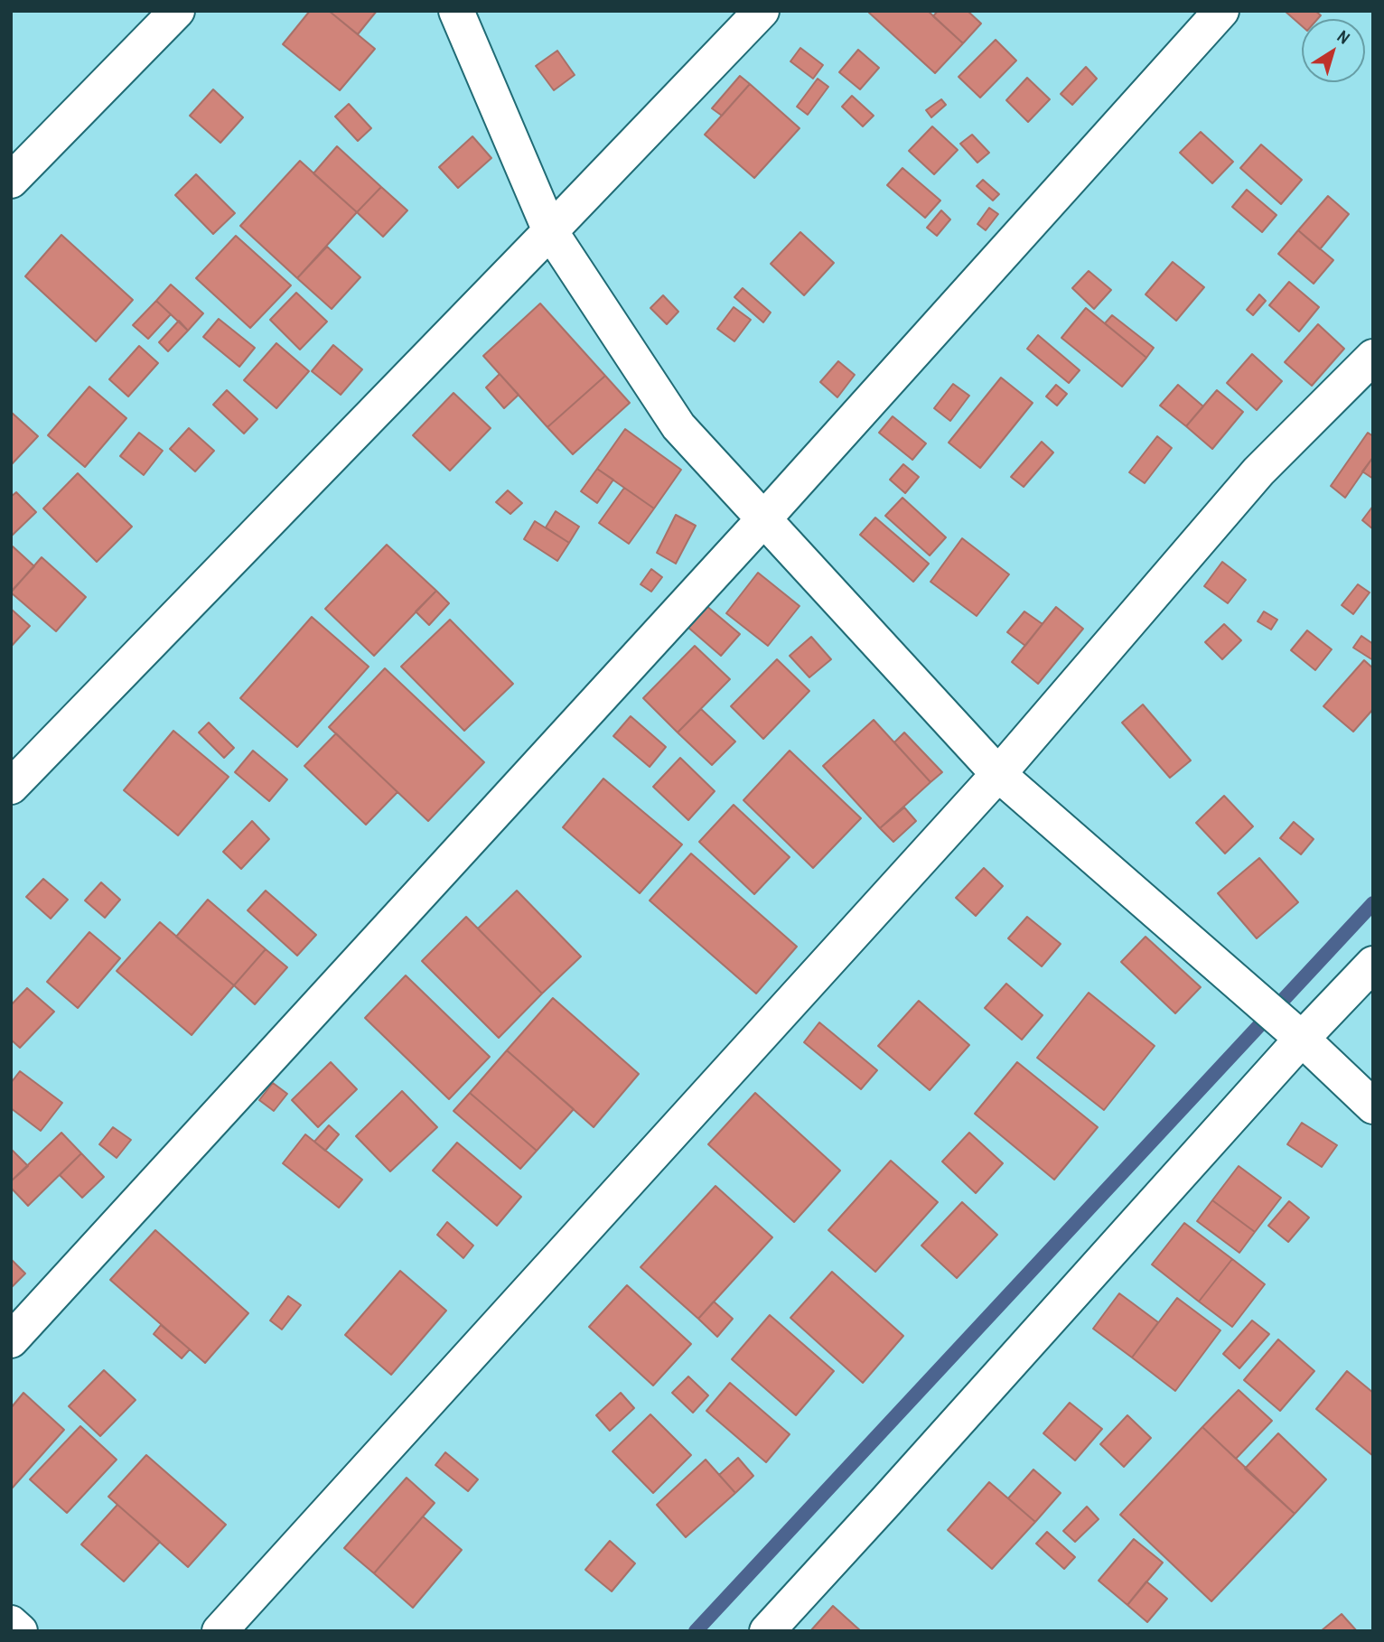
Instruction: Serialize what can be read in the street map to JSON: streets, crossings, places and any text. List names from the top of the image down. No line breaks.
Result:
{"north":"top right"}
